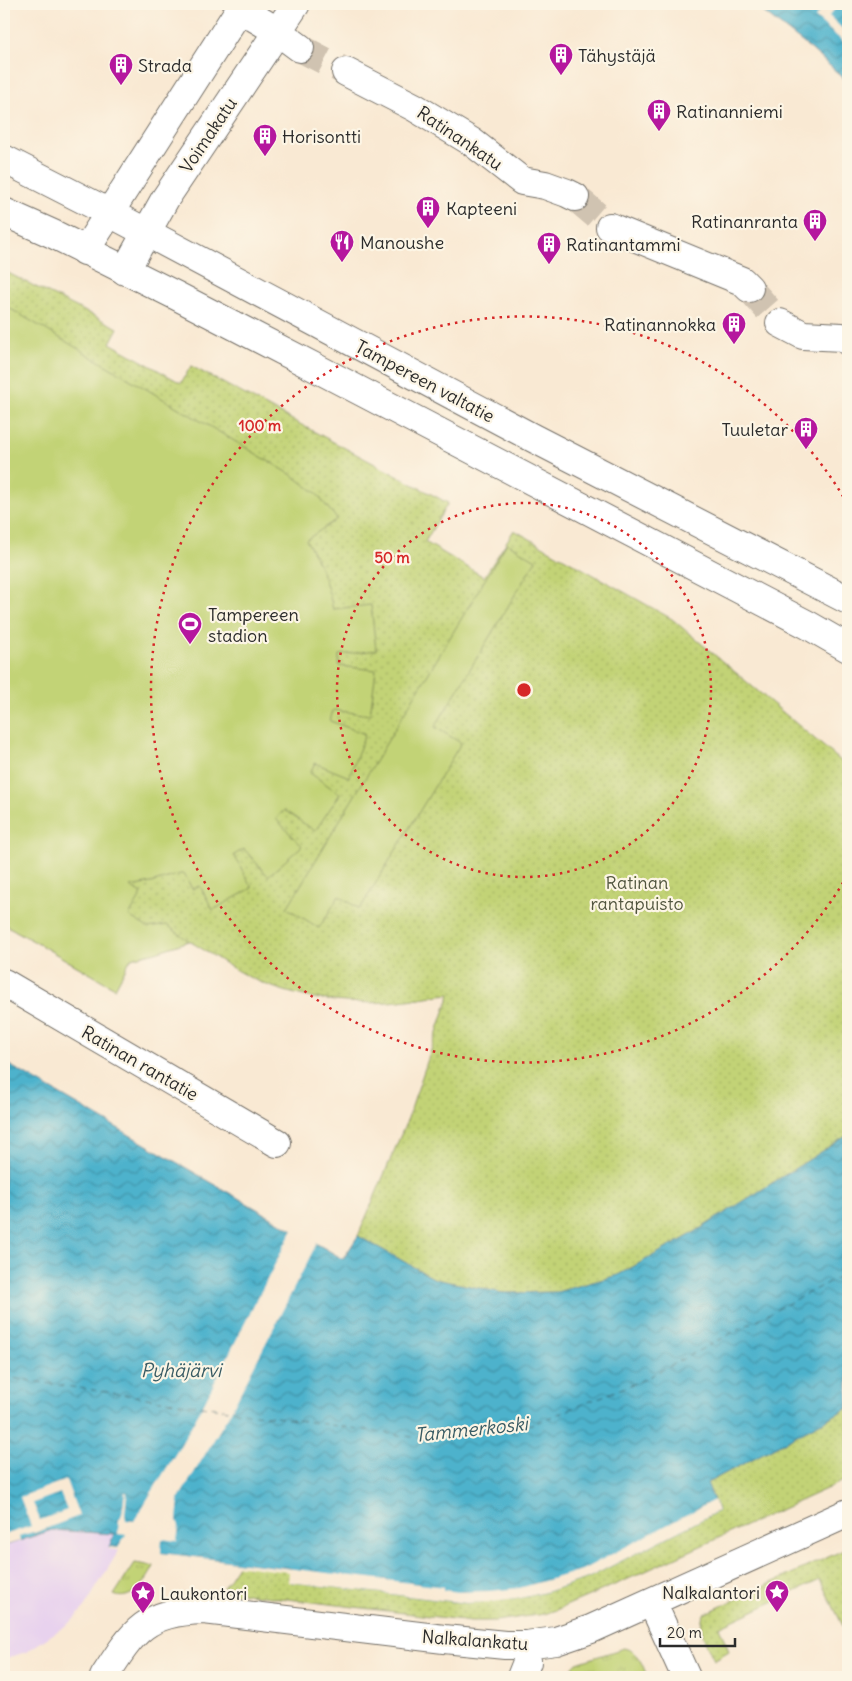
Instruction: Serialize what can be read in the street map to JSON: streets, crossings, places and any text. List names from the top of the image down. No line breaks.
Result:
{"streets":{"street":["Voimakatu","Ratinankatu","Tampereen valtatie","Ratinan rantatie","Nalkalankatu"]},"crossings":[["Voimakatu","Tampereen valtatie"]],"water":["Pyhäjärvi","Tammerkoski"],"parks":["Ratinan rantapuisto"],"places":{"building":["Tähystäjä","Strada","Ratinanniemi","Horisontti","Kapteeni","Ratinanranta","Ratinantammi","Ratinannokka","Tuuletar"],"restaurant":["Manoushe"],"sports":["Tampereen stadion"],"place":["Nalkalantori","Laukontori"]},"scale_bar":"20 m","rings":["100 m","50 m"]}
